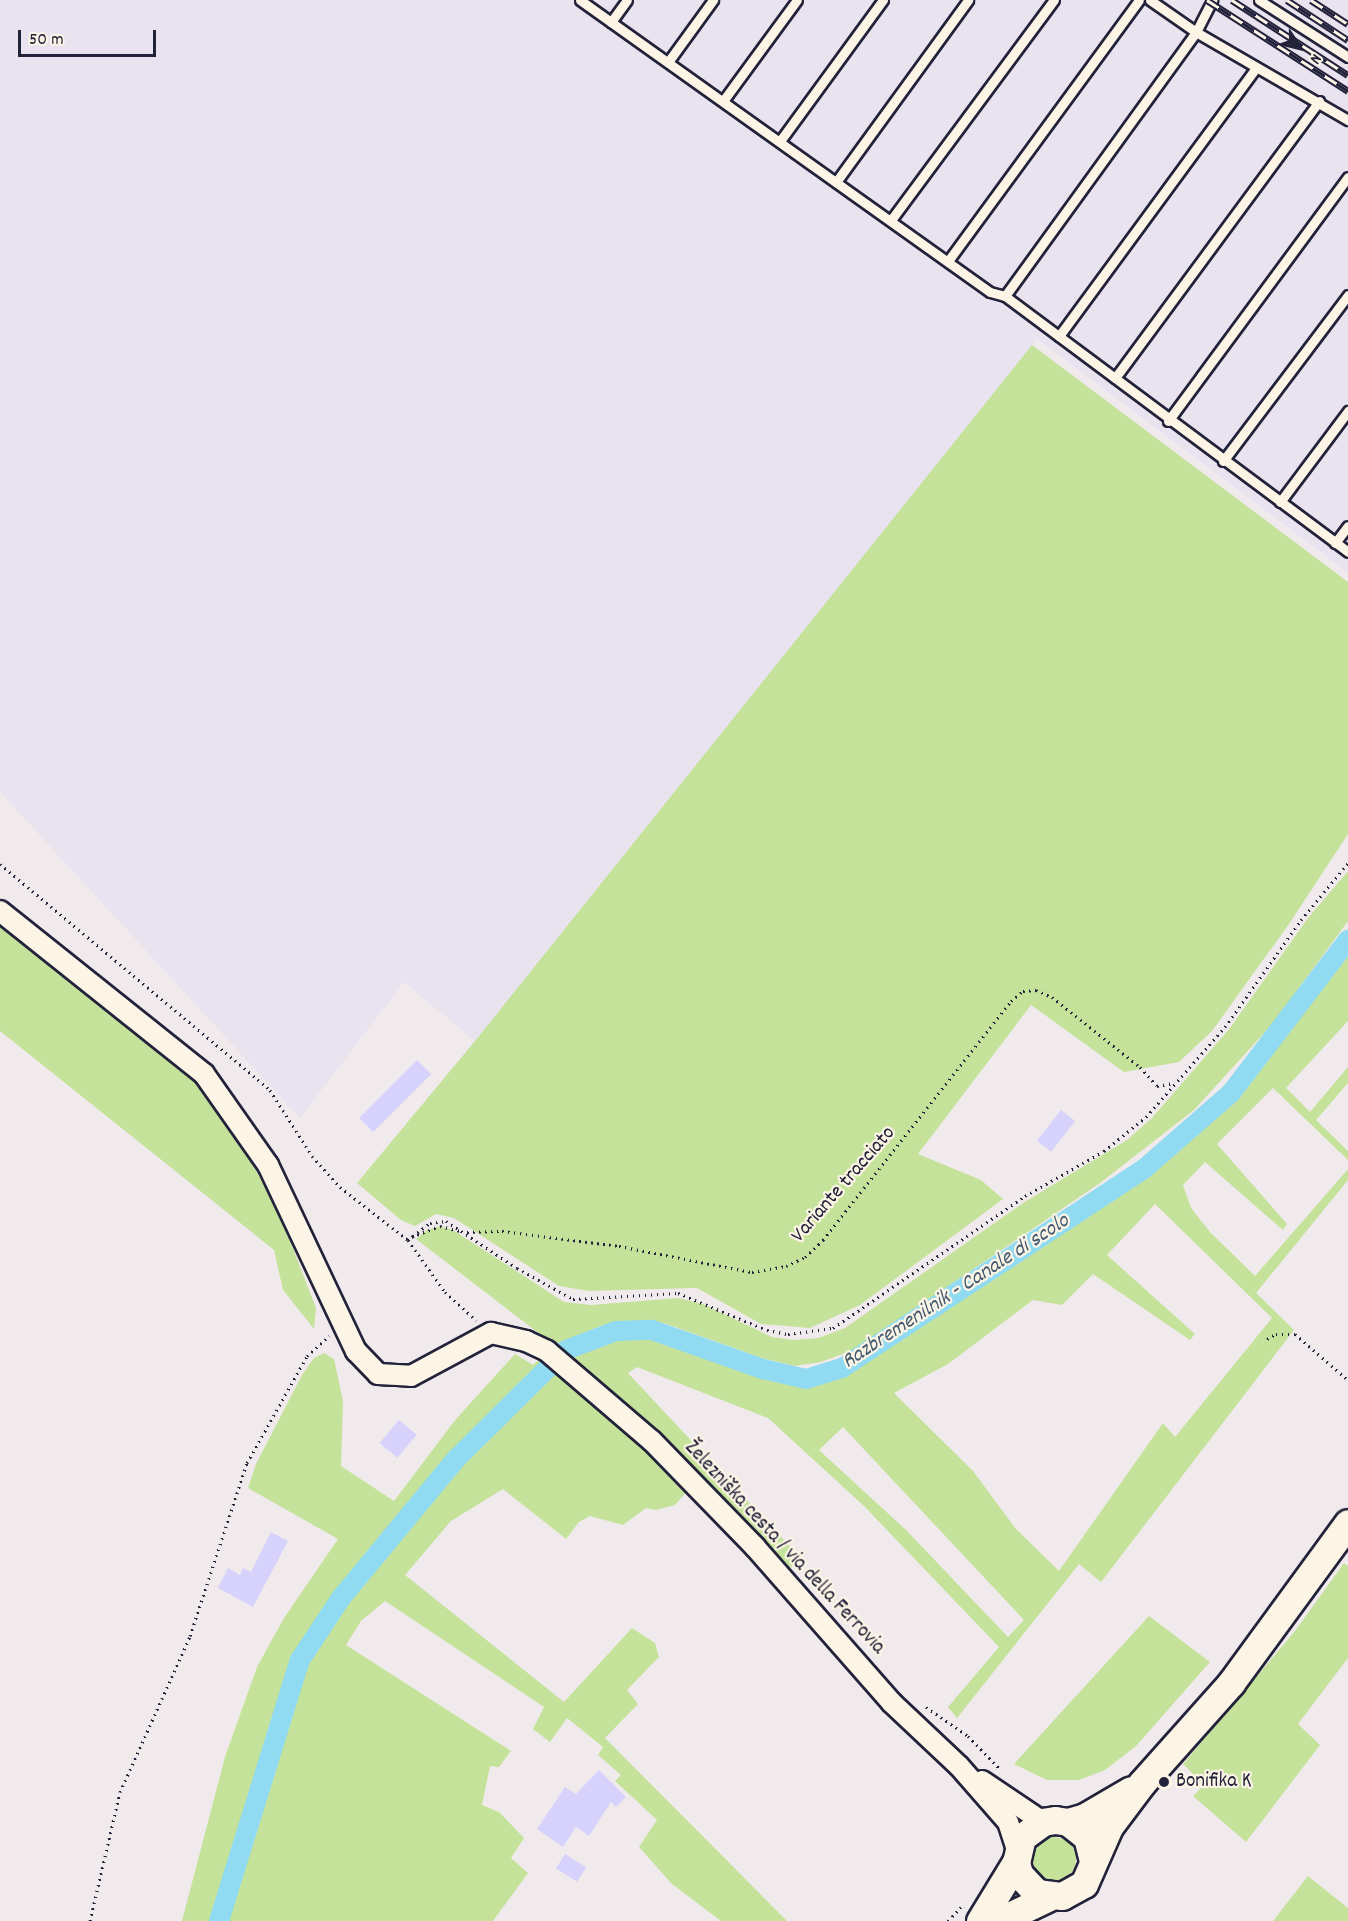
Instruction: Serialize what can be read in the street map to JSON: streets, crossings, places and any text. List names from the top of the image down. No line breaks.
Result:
{"streets":{"street":["Železniška cesta / via della Ferrovia"],"path":["Variante tracciato"]},"water":["Razbremenilnik - Canale di scolo"],"places":["Bonifika K"],"scale_bar":"50 m","north":"bottom right"}
